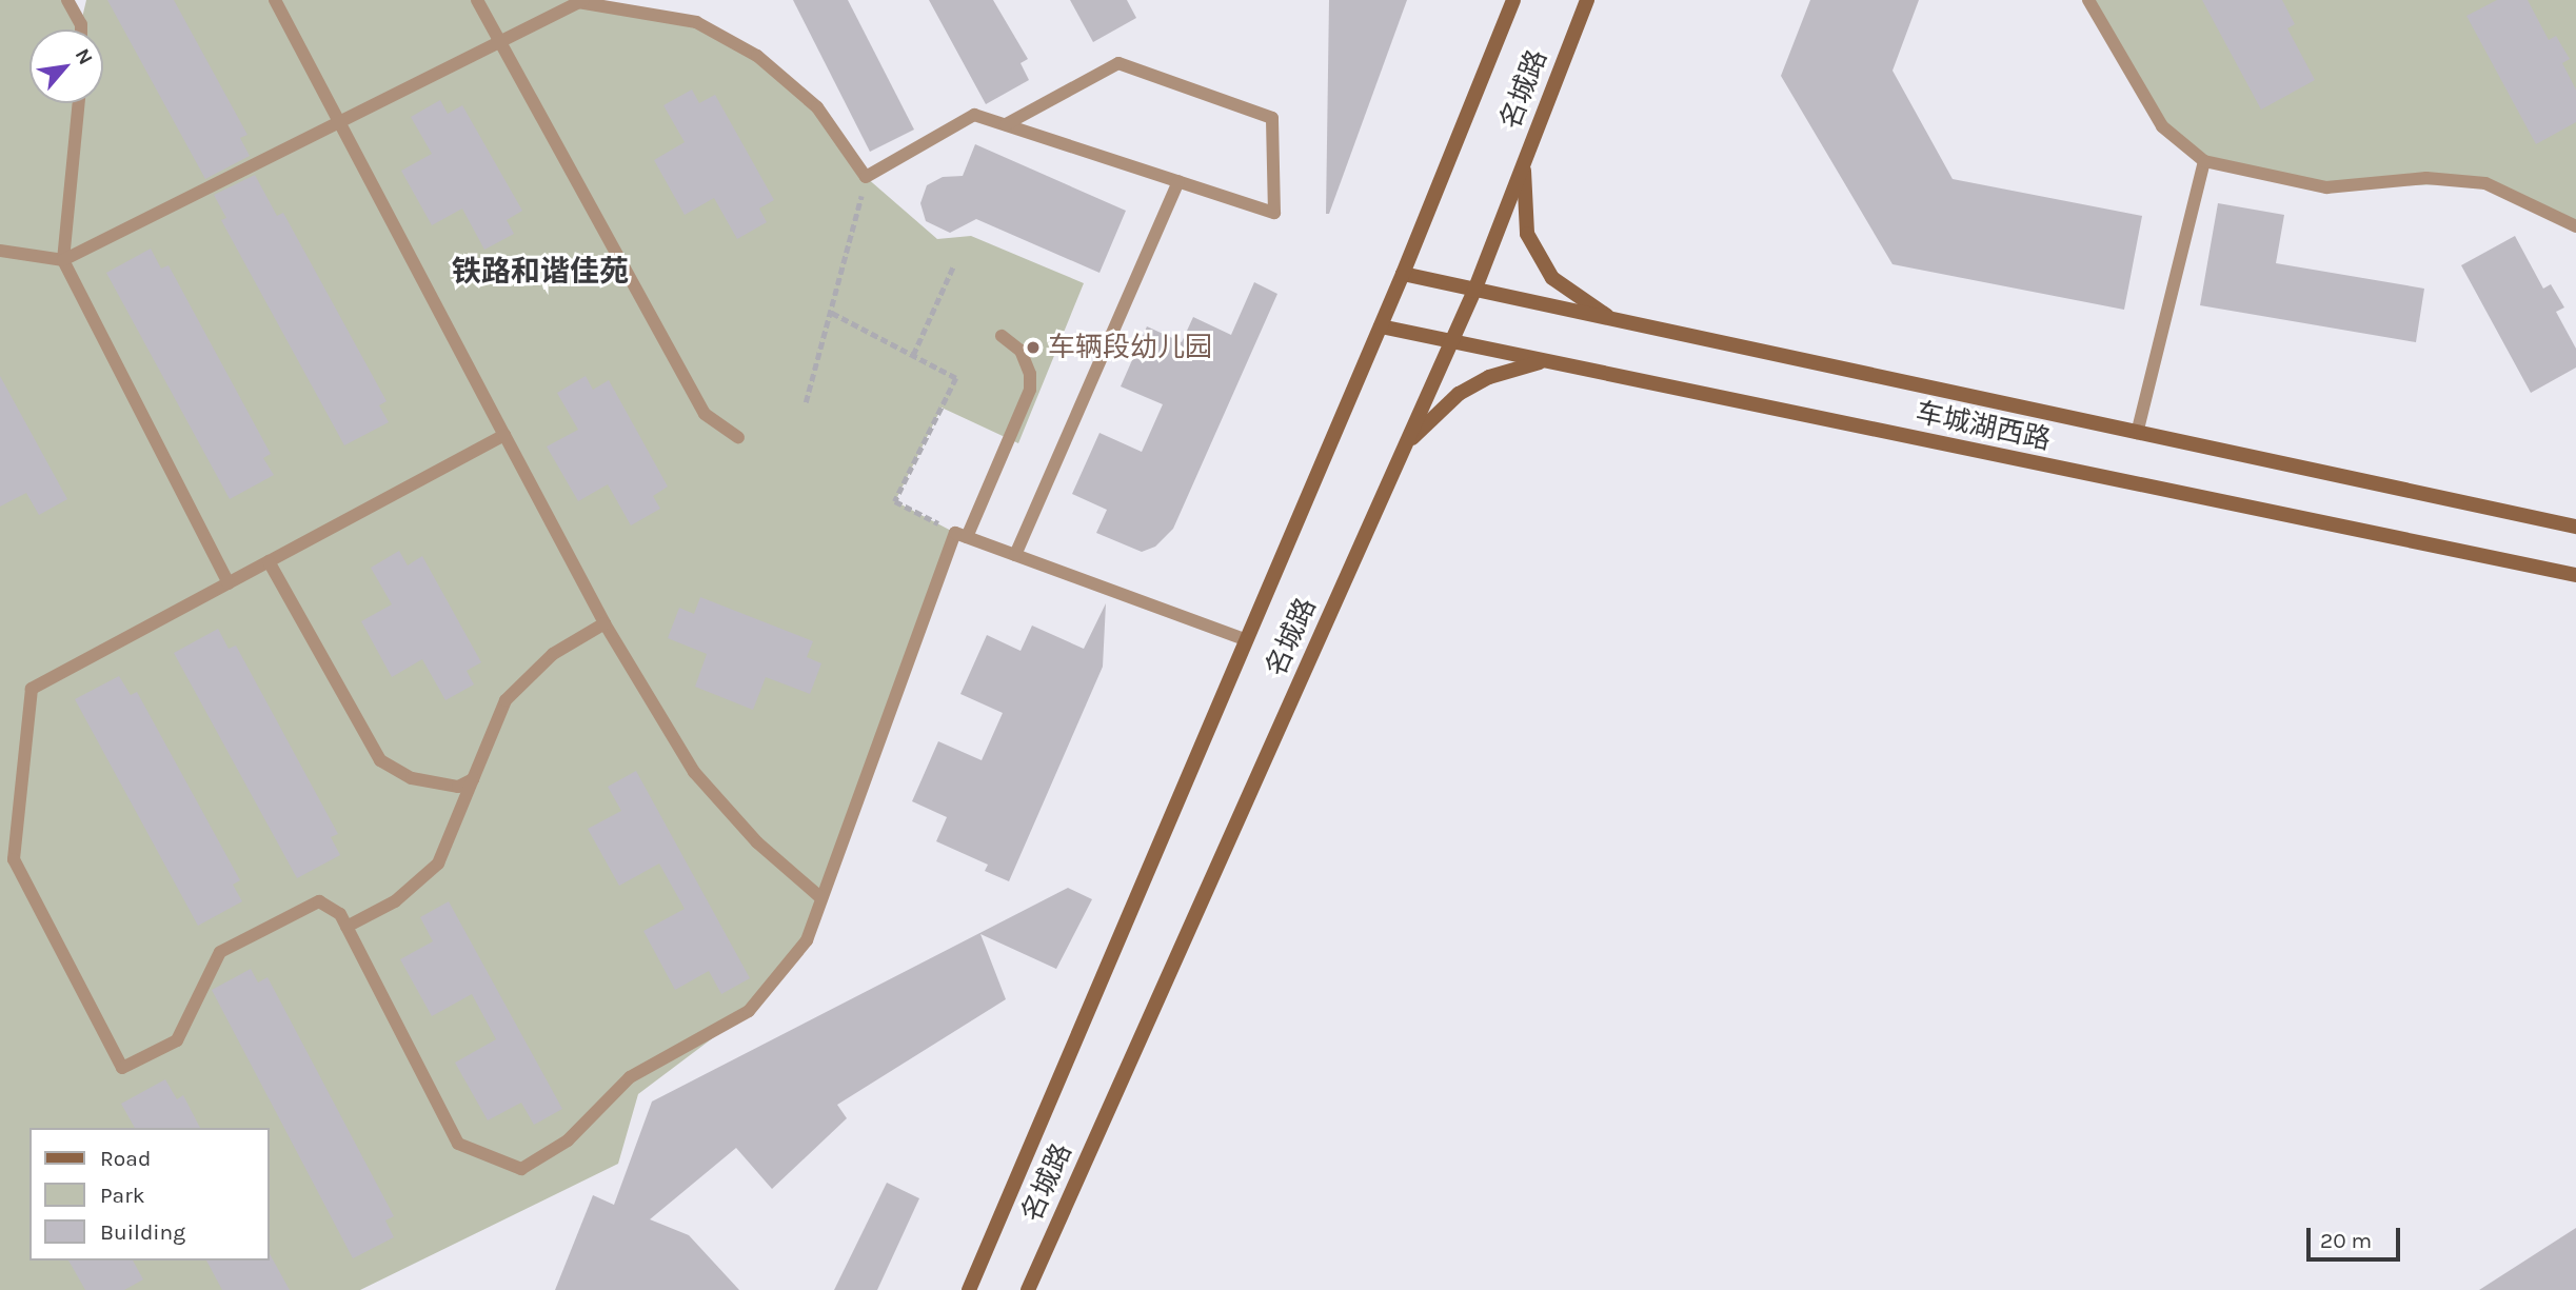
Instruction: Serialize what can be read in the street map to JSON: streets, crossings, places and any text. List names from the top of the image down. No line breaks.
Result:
{"streets":{"main road":["名城路","车城湖西路"]},"crossings":[["名城路","车城湖西路"]],"districts":["铁路和谐佳苑"],"places":["车辆段幼儿园"],"legend":["Road","Park","Building"],"scale_bar":"20 m","north":"top right"}
